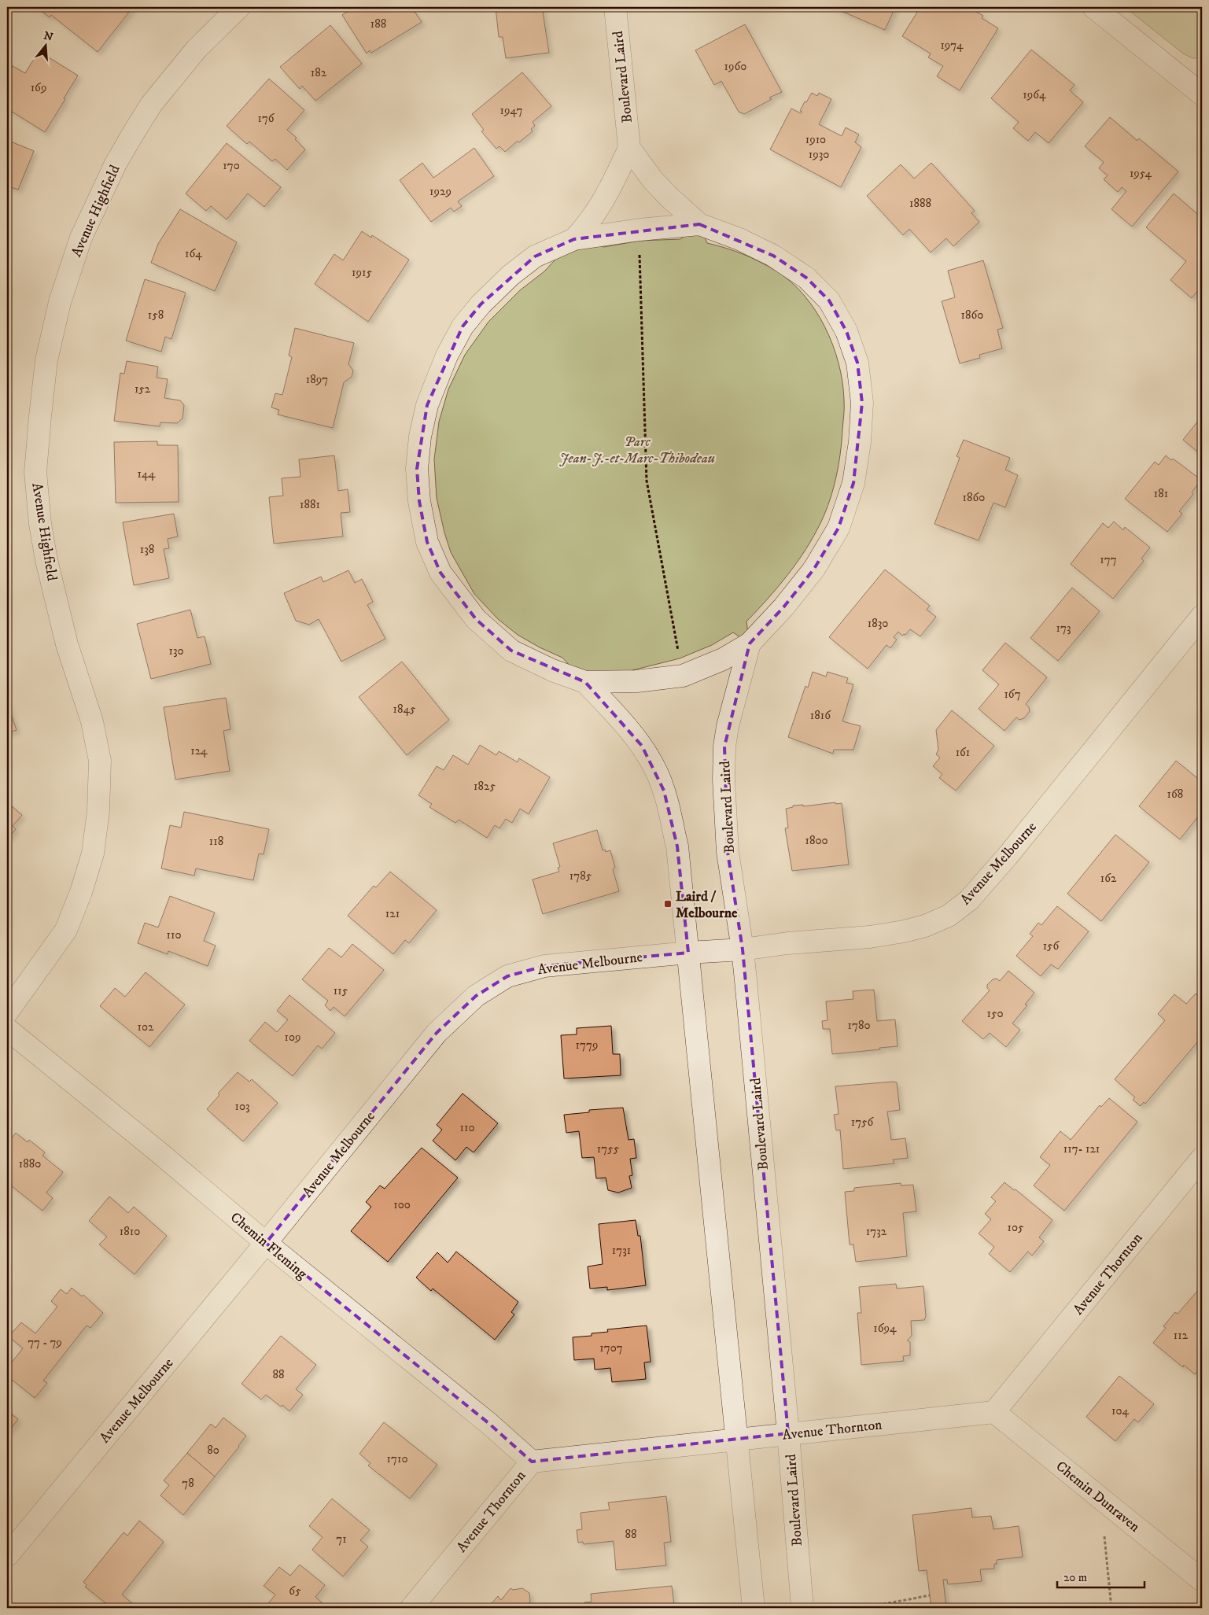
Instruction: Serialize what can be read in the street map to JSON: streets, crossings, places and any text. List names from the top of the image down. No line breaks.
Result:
{"streets":{"street":["Boulevard Laird","Avenue Highfield","Avenue Melbourne","Chemin Fleming","Avenue Thornton","Chemin Dunraven"]},"crossings":[["Boulevard Laird","Avenue Melbourne"],["Boulevard Laird","Avenue Thornton"],["Avenue Melbourne","Chemin Fleming"],["Chemin Fleming","Avenue Thornton"],["Avenue Thornton","Chemin Dunraven"]],"parks":["Parc Jean-J.-et-Marc-Thibodeau"],"places":{"transit":["Laird / Melbourne"]},"house_numbers":["188","1974","1960","182","169","1964","1947","176","1910","1930","170","1954","1929","1888","164","1915","158","1860","1897","152","144","181","1860","1881","138","177","1830","173","130","167","1845","1816","124","161","1825","168","1800","118","1785","162","121","110","156","115","150","1780","102","109","1779","103","1756","110","1755","117- 121","1880","100","105","1810","1732","1731","1694","112","77 - 79","1707","88","104","80","1710","78","88","71","65"],"scale_bar":"20 m","north":"top"}
